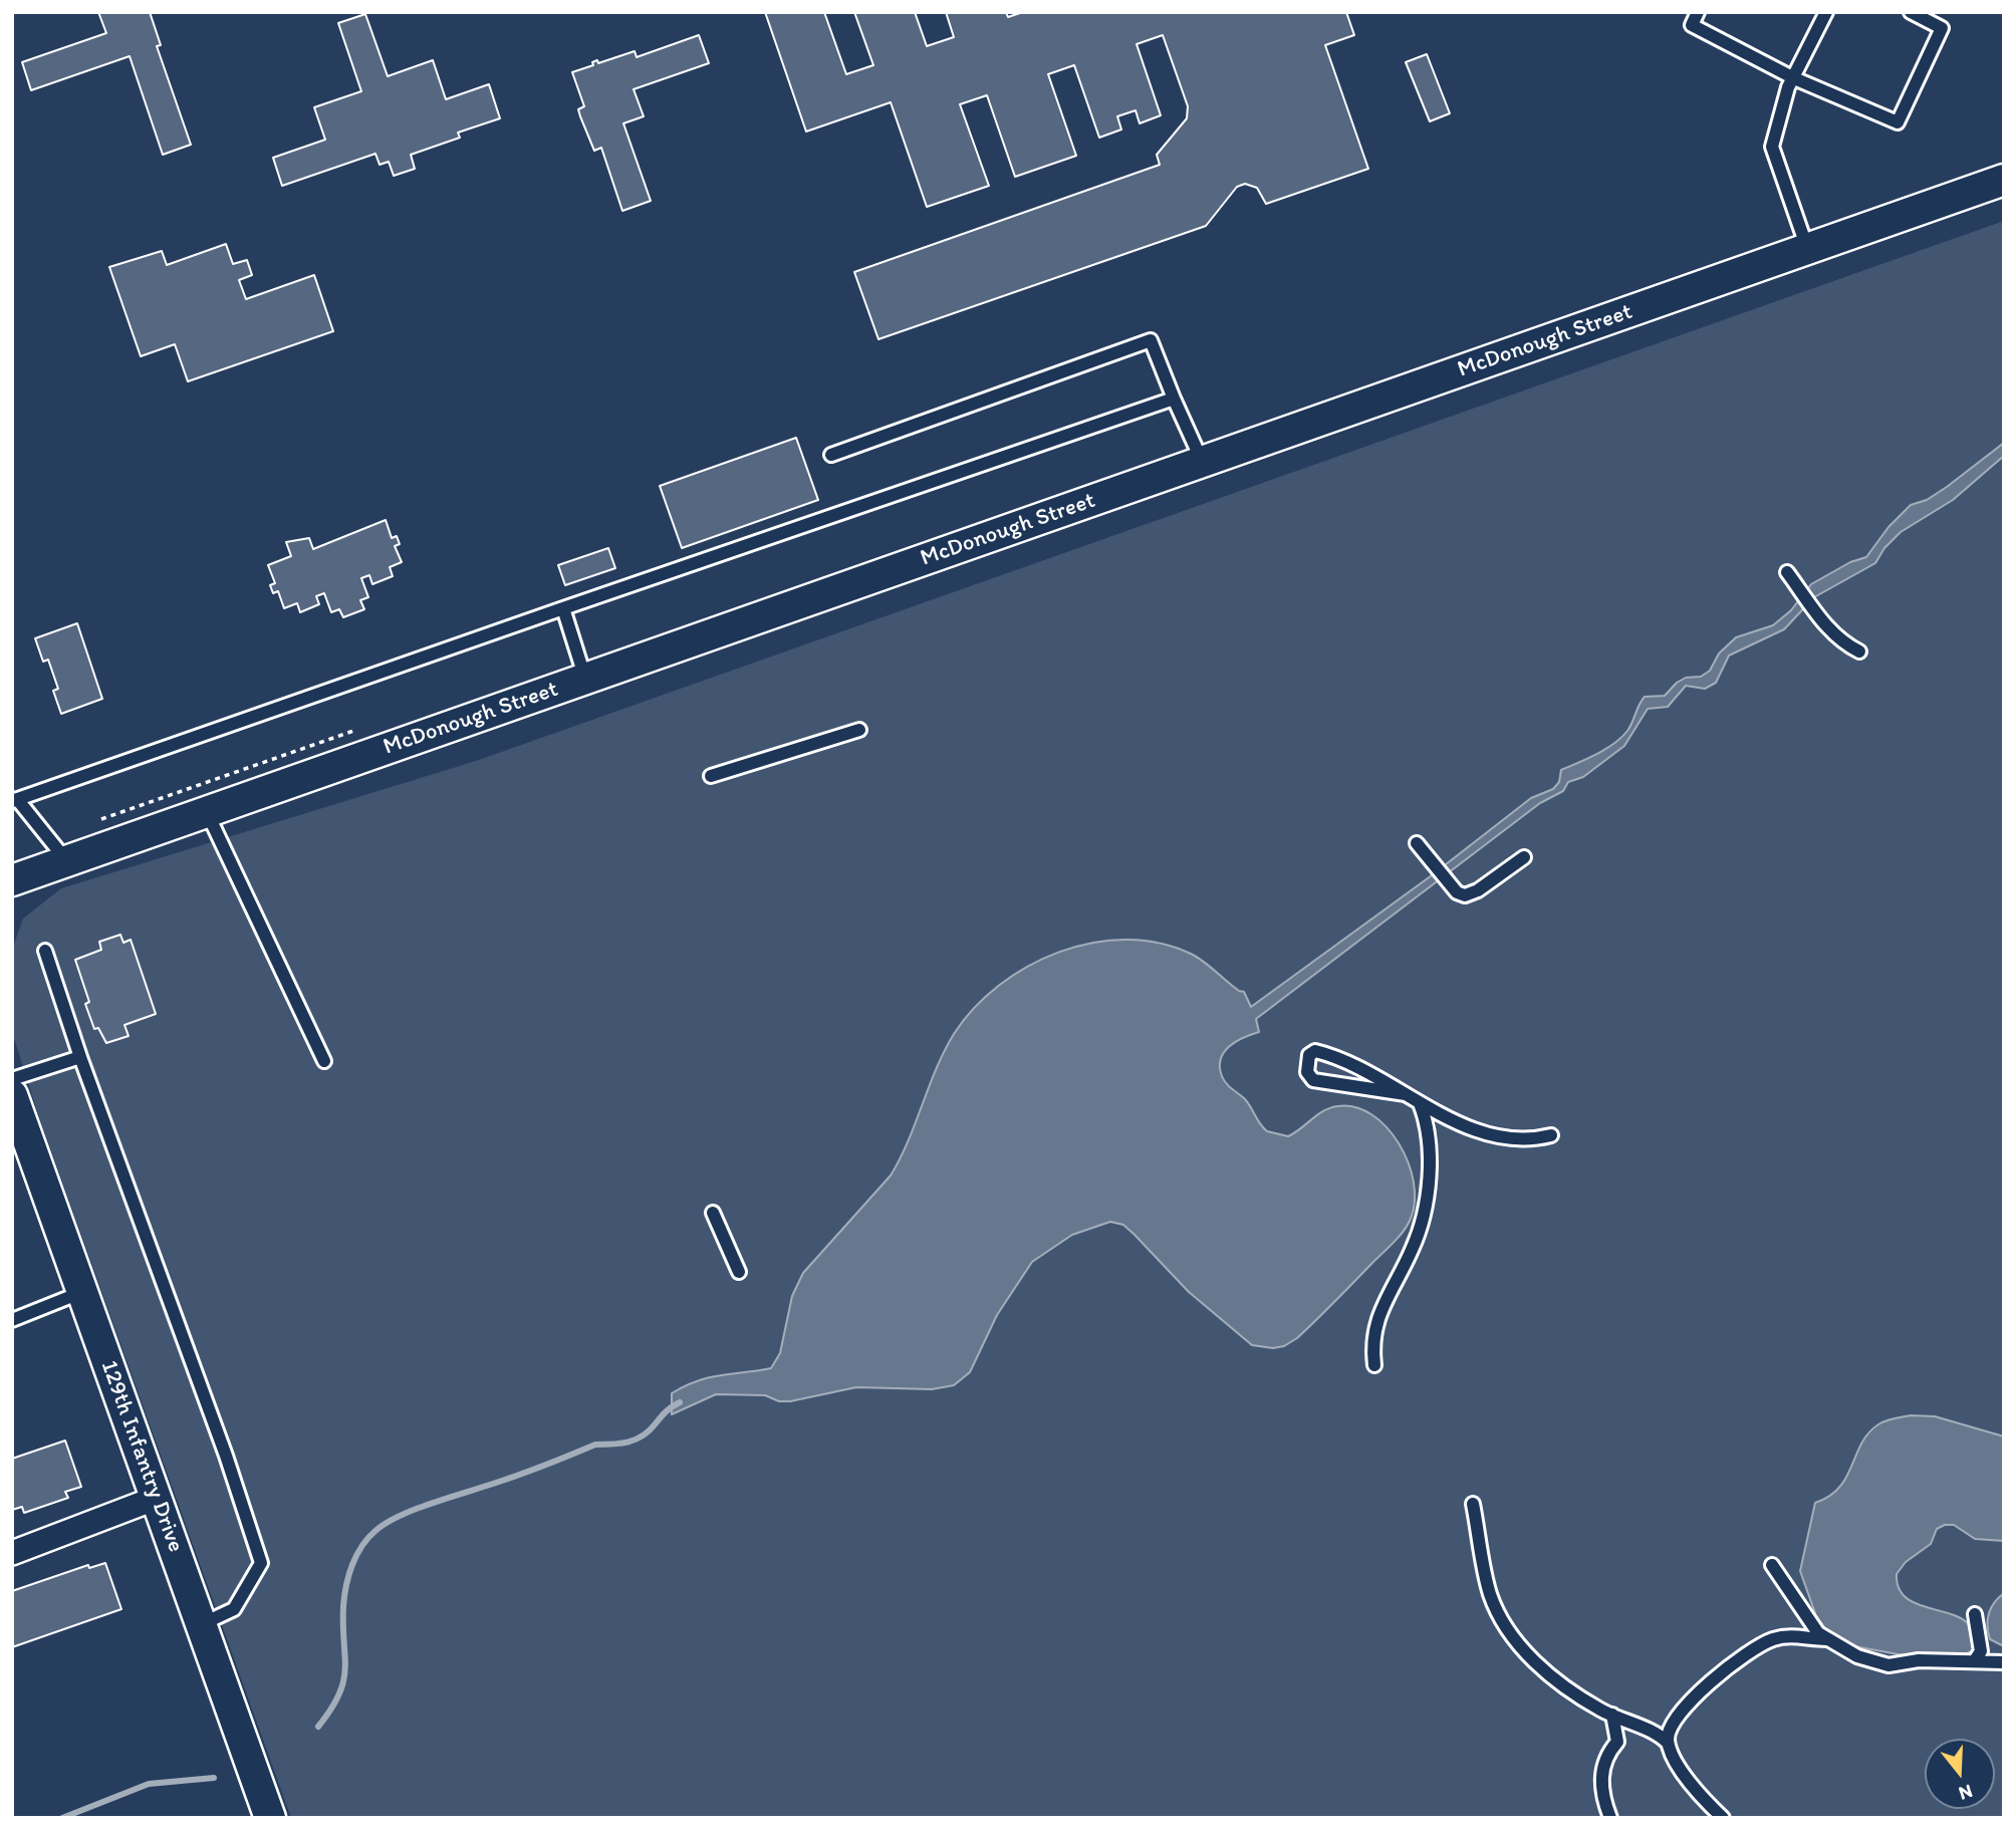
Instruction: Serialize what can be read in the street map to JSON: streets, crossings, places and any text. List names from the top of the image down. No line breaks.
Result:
{"streets":{"street":["McDonough Street","129th Infantry Drive"]},"north":"bottom"}
